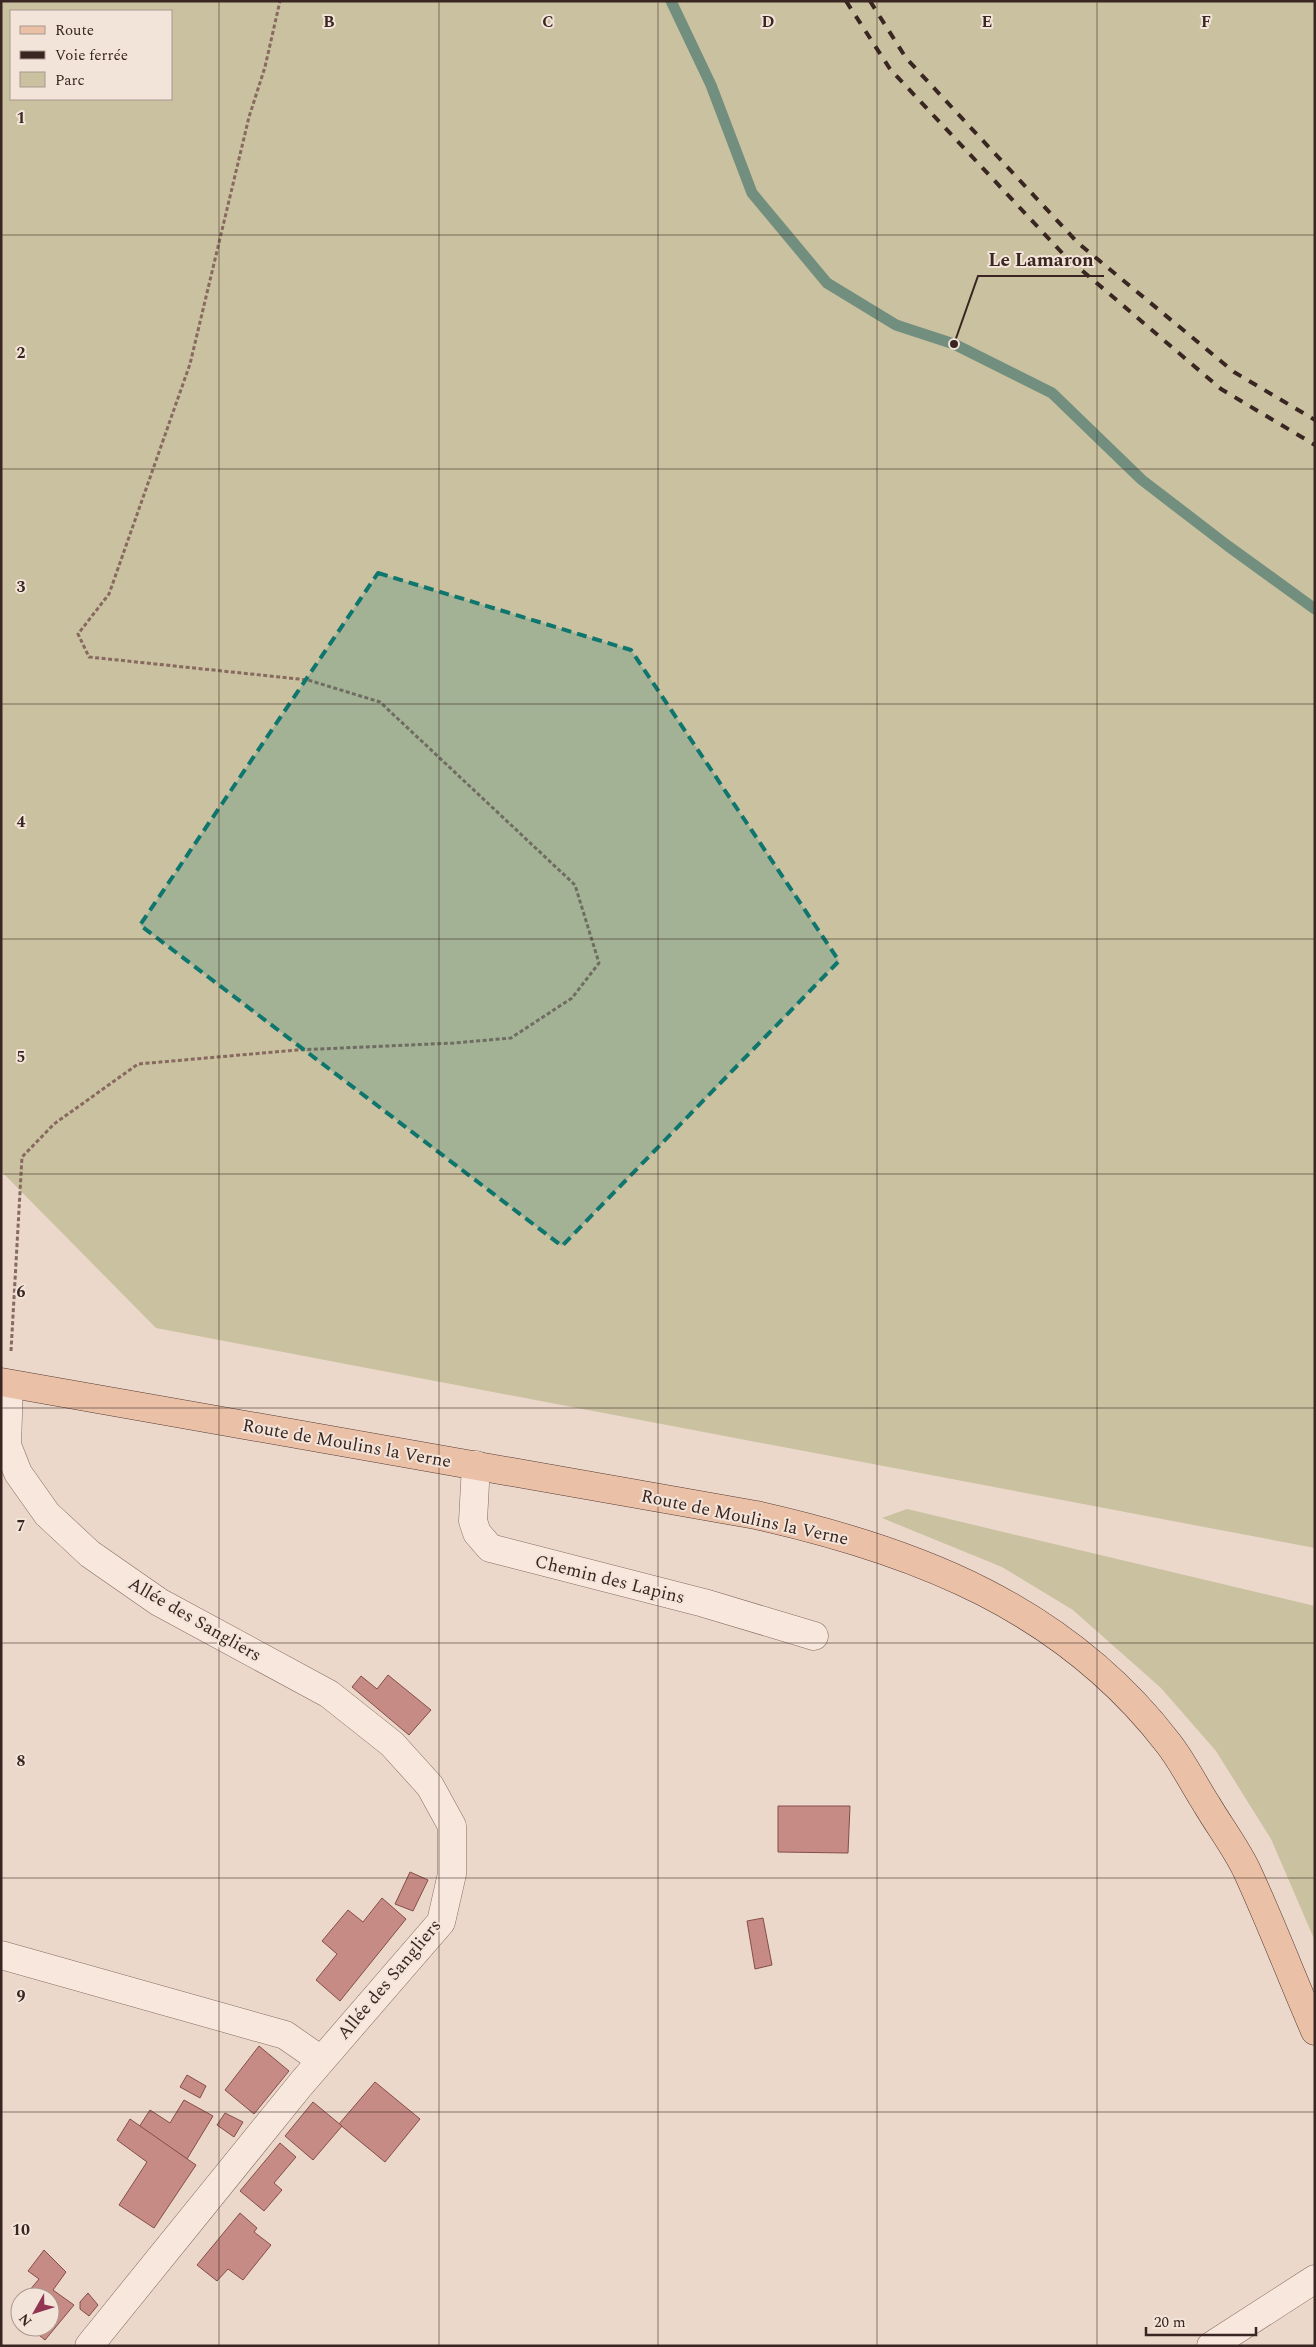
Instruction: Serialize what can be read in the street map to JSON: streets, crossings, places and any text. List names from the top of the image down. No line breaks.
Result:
{"streets":{"main road":["Route de Moulins la Verne"],"street":["Chemin des Lapins","Allée des Sangliers"]},"crossings":[["Route de Moulins la Verne","Chemin des Lapins"],["Route de Moulins la Verne","Allée des Sangliers"]],"places":["Le Lamaron"],"legend":["Route","Voie ferrée","Parc"],"scale_bar":"20 m","north":"bottom left","grid":{"columns":["B","C","D","E","F"],"rows":["1","2","3","4","5","6","7","8","9","10"]}}
